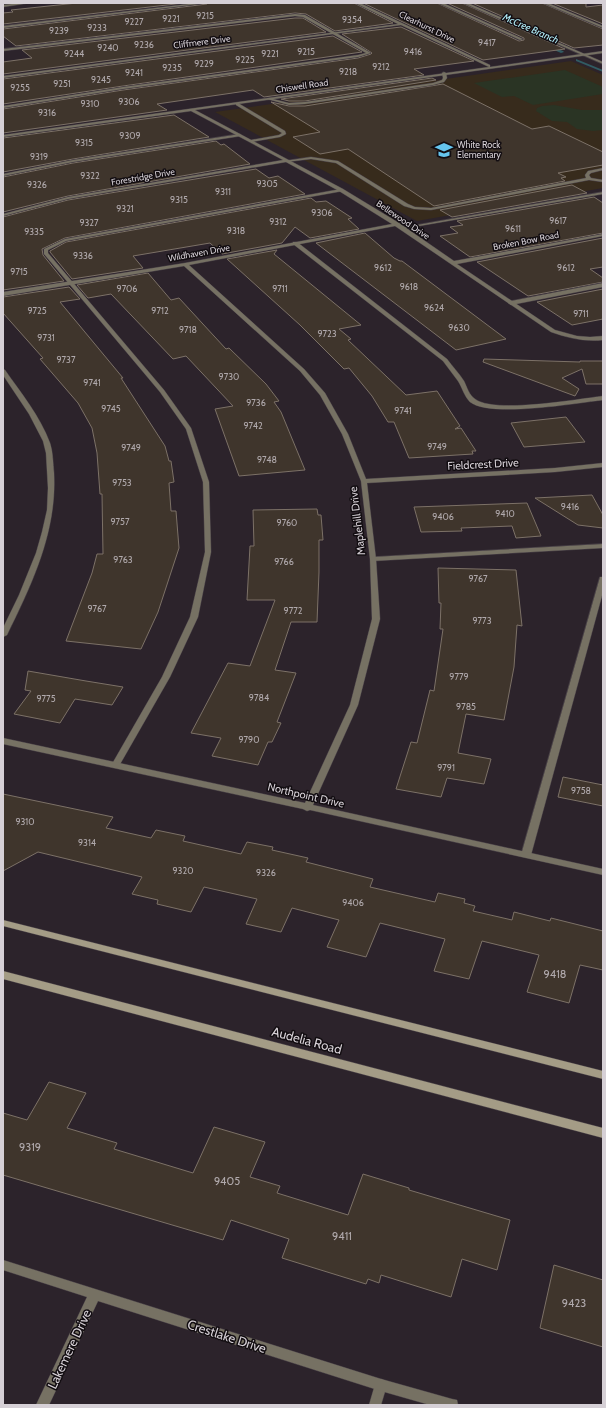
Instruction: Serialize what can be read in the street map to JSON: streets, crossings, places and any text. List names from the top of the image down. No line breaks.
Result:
{"streets":{"main road":["Audelia Road"],"street":["Clearhurst Drive","Cliffmere Drive","Chiswell Road","Forestridge Drive","Bellewood Drive","Broken Bow Road","Wildhaven Drive","Fieldcrest Drive","Maplehill Drive","Northpoint Drive","Crestlake Drive","Lakemere Drive"]},"crossings":[["Clearhurst Drive","Cliffmere Drive"],["Clearhurst Drive","Chiswell Road"],["Chiswell Road","Bellewood Drive"],["Forestridge Drive","Bellewood Drive"],["Bellewood Drive","Broken Bow Road"],["Bellewood Drive","Wildhaven Drive"],["Wildhaven Drive","Maplehill Drive"],["Fieldcrest Drive","Maplehill Drive"],["Maplehill Drive","Northpoint Drive"],["Crestlake Drive","Lakemere Drive"]],"water":["McCree Branch"],"places":{"school or university":["White Rock Elementary"]},"house_numbers":["9215","9221","9354","9227","9233","9239","9417","9236","9240","9215","9416","9244","9221","9225","9229","9212","9235","9218","9241","9245","9251","9255","9306","9310","9316","9309","9315","9319","9322","9305","9326","9311","9315","9321","9306","9617","9312","9327","9611","9318","9335","9336","9612","9612","9715","9618","9706","9711","9624","9725","9712","9711","9630","9718","9723","9731","9737","9730","9741","9736","9745","9741","9742","9749","9749","9748","9753","9416","9410","9406","9757","9760","9763","9766","9767","9767","9772","9773","9779","9784","9775","9785","9790","9791","9758","9310","9314","9320","9326","9406","9418","9319","9405","9411","9423"]}
